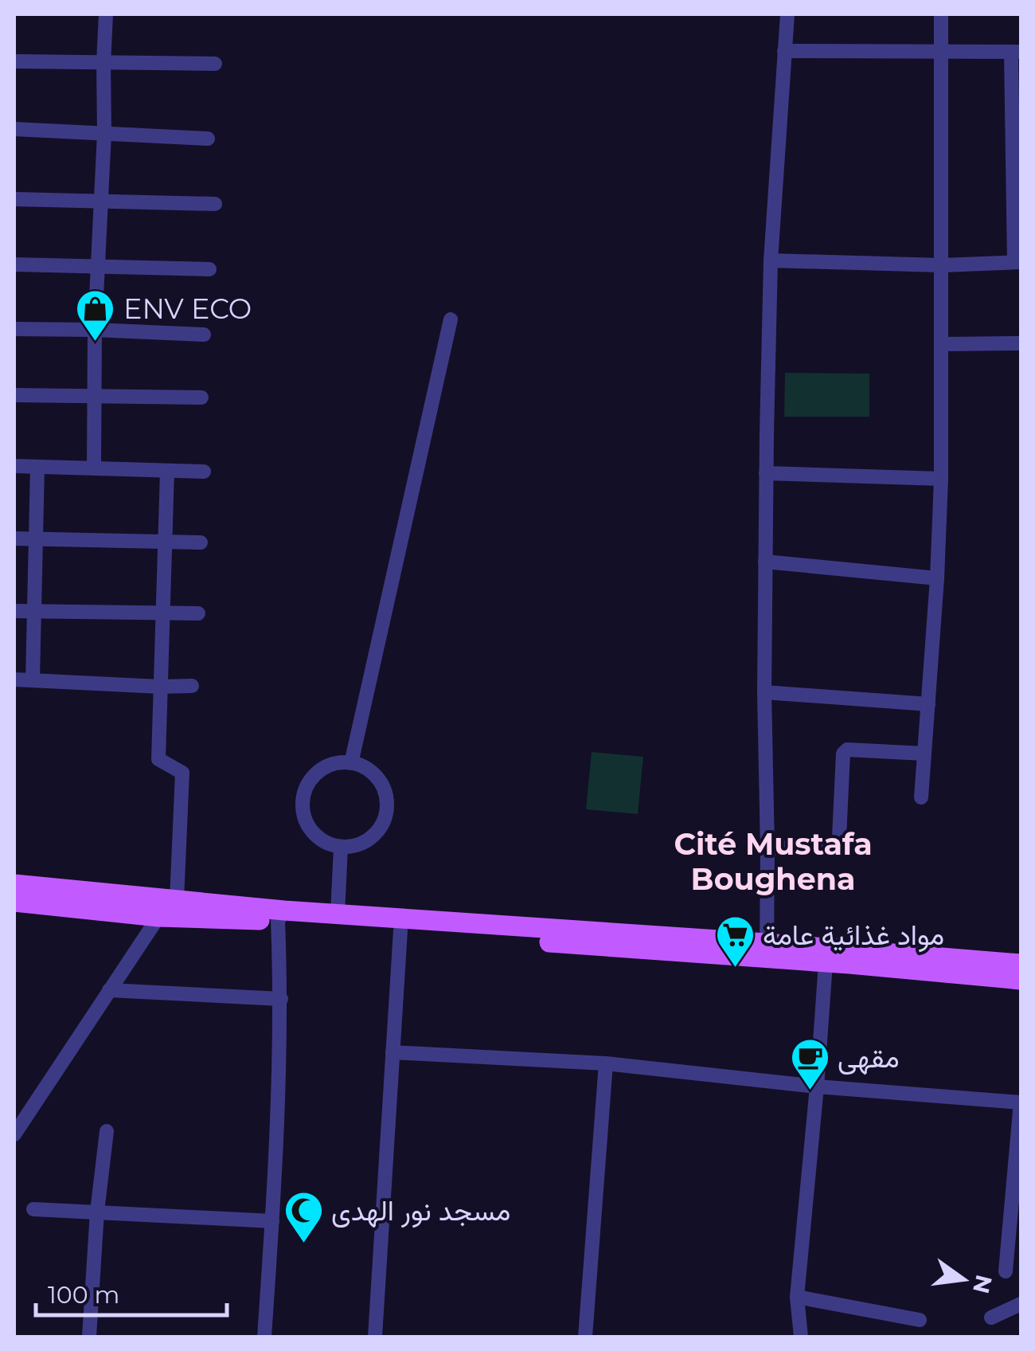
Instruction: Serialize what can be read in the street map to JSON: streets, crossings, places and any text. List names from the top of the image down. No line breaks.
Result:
{"districts":["Cité Mustafa Boughena"],"places":{"shop":["ENV ECO"],"supermarket":["مواد غذائية عامة"],"cafe":["مقهى"],"mosque":["مسجد نور الهدى"]},"scale_bar":"100 m","north":"right"}
